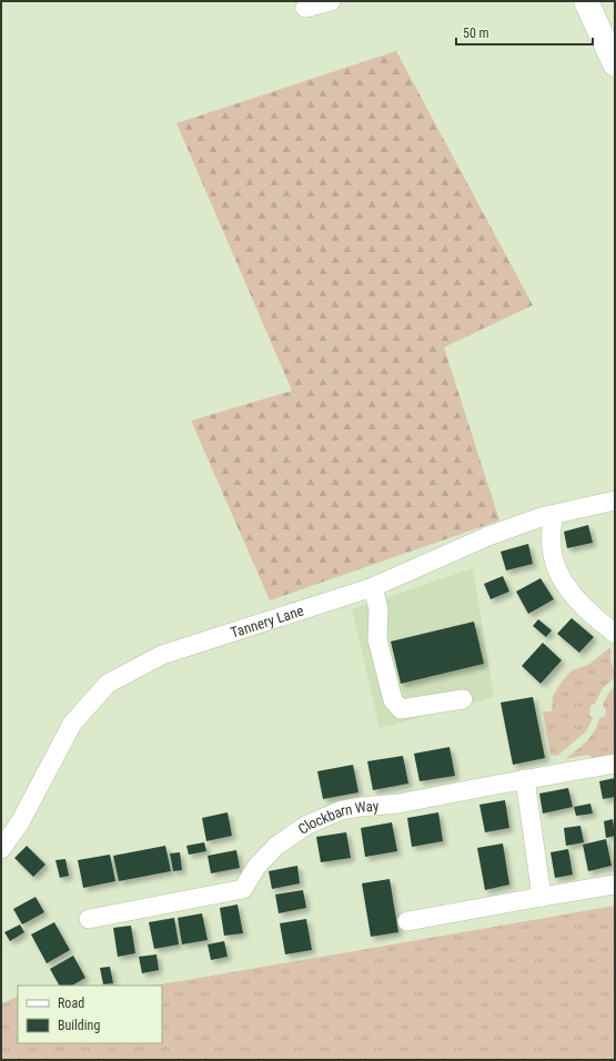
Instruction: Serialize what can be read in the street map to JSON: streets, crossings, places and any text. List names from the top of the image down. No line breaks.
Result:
{"streets":{"street":["Tannery Lane","Clockbarn Way"]},"legend":["Road","Building"],"scale_bar":"50 m"}
